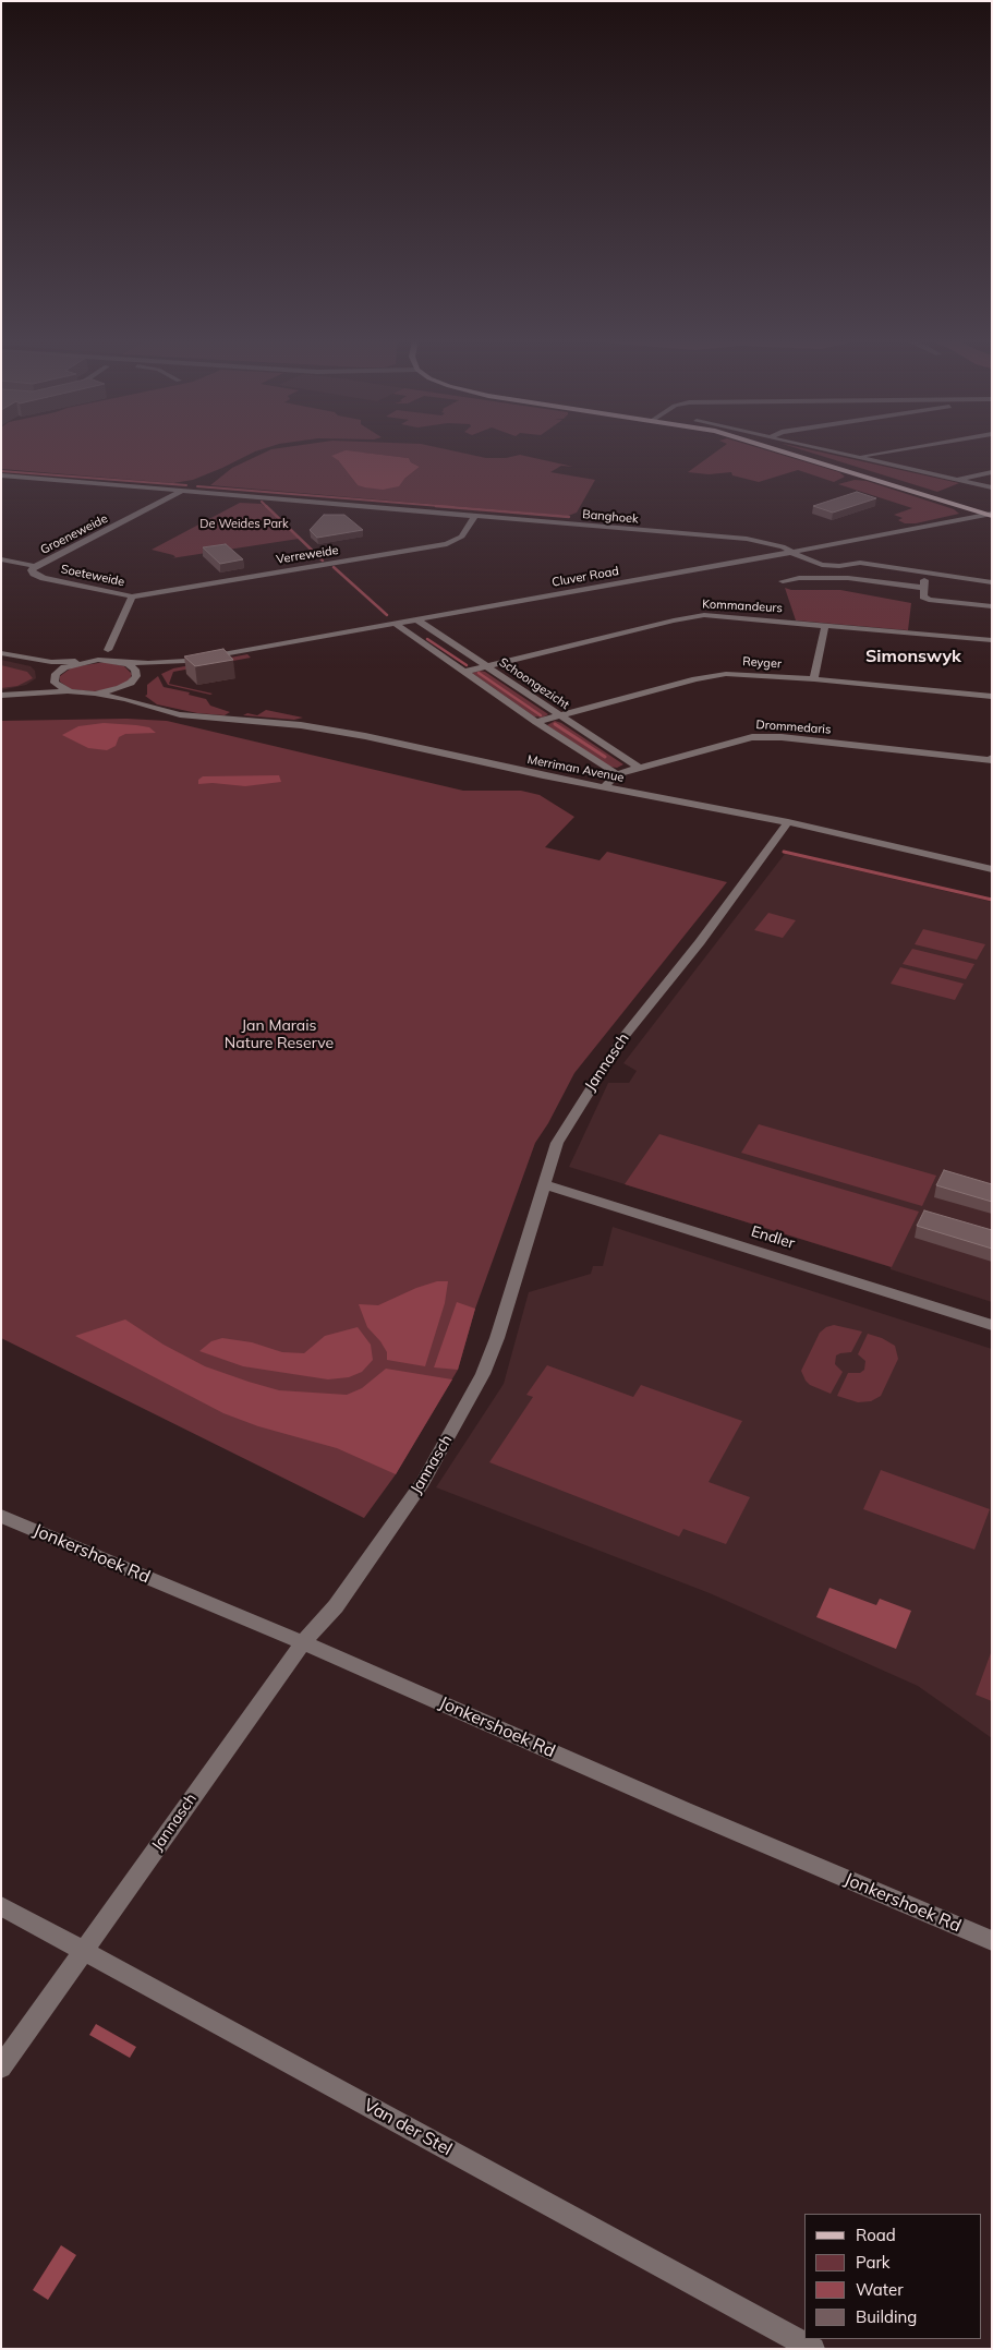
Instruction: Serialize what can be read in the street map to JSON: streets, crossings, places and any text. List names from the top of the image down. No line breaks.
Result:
{"streets":{"street":["Banghoek","Groeneweide","Verreweide","Soeteweide","Cluver Road","Kommandeurs","Reyger","Schoongezicht","Drommedaris","Merriman Avenue","Jannasch","Endler","Jonkershoek Rd","Van der Stel"]},"crossings":[["Banghoek","Groeneweide"],["Banghoek","Verreweide"],["Banghoek","Cluver Road"],["Groeneweide","Soeteweide"],["Verreweide","Soeteweide"],["Cluver Road","Schoongezicht"],["Kommandeurs","Schoongezicht"],["Reyger","Schoongezicht"],["Schoongezicht","Drommedaris"],["Drommedaris","Merriman Avenue"],["Merriman Avenue","Jannasch"],["Jannasch","Endler"],["Jannasch","Jonkershoek Rd"],["Jannasch","Van der Stel"]],"districts":["Simonswyk"],"parks":["De Weides Park","Jan Marais Nature Reserve"],"legend":["Road","Park","Water","Building"]}
